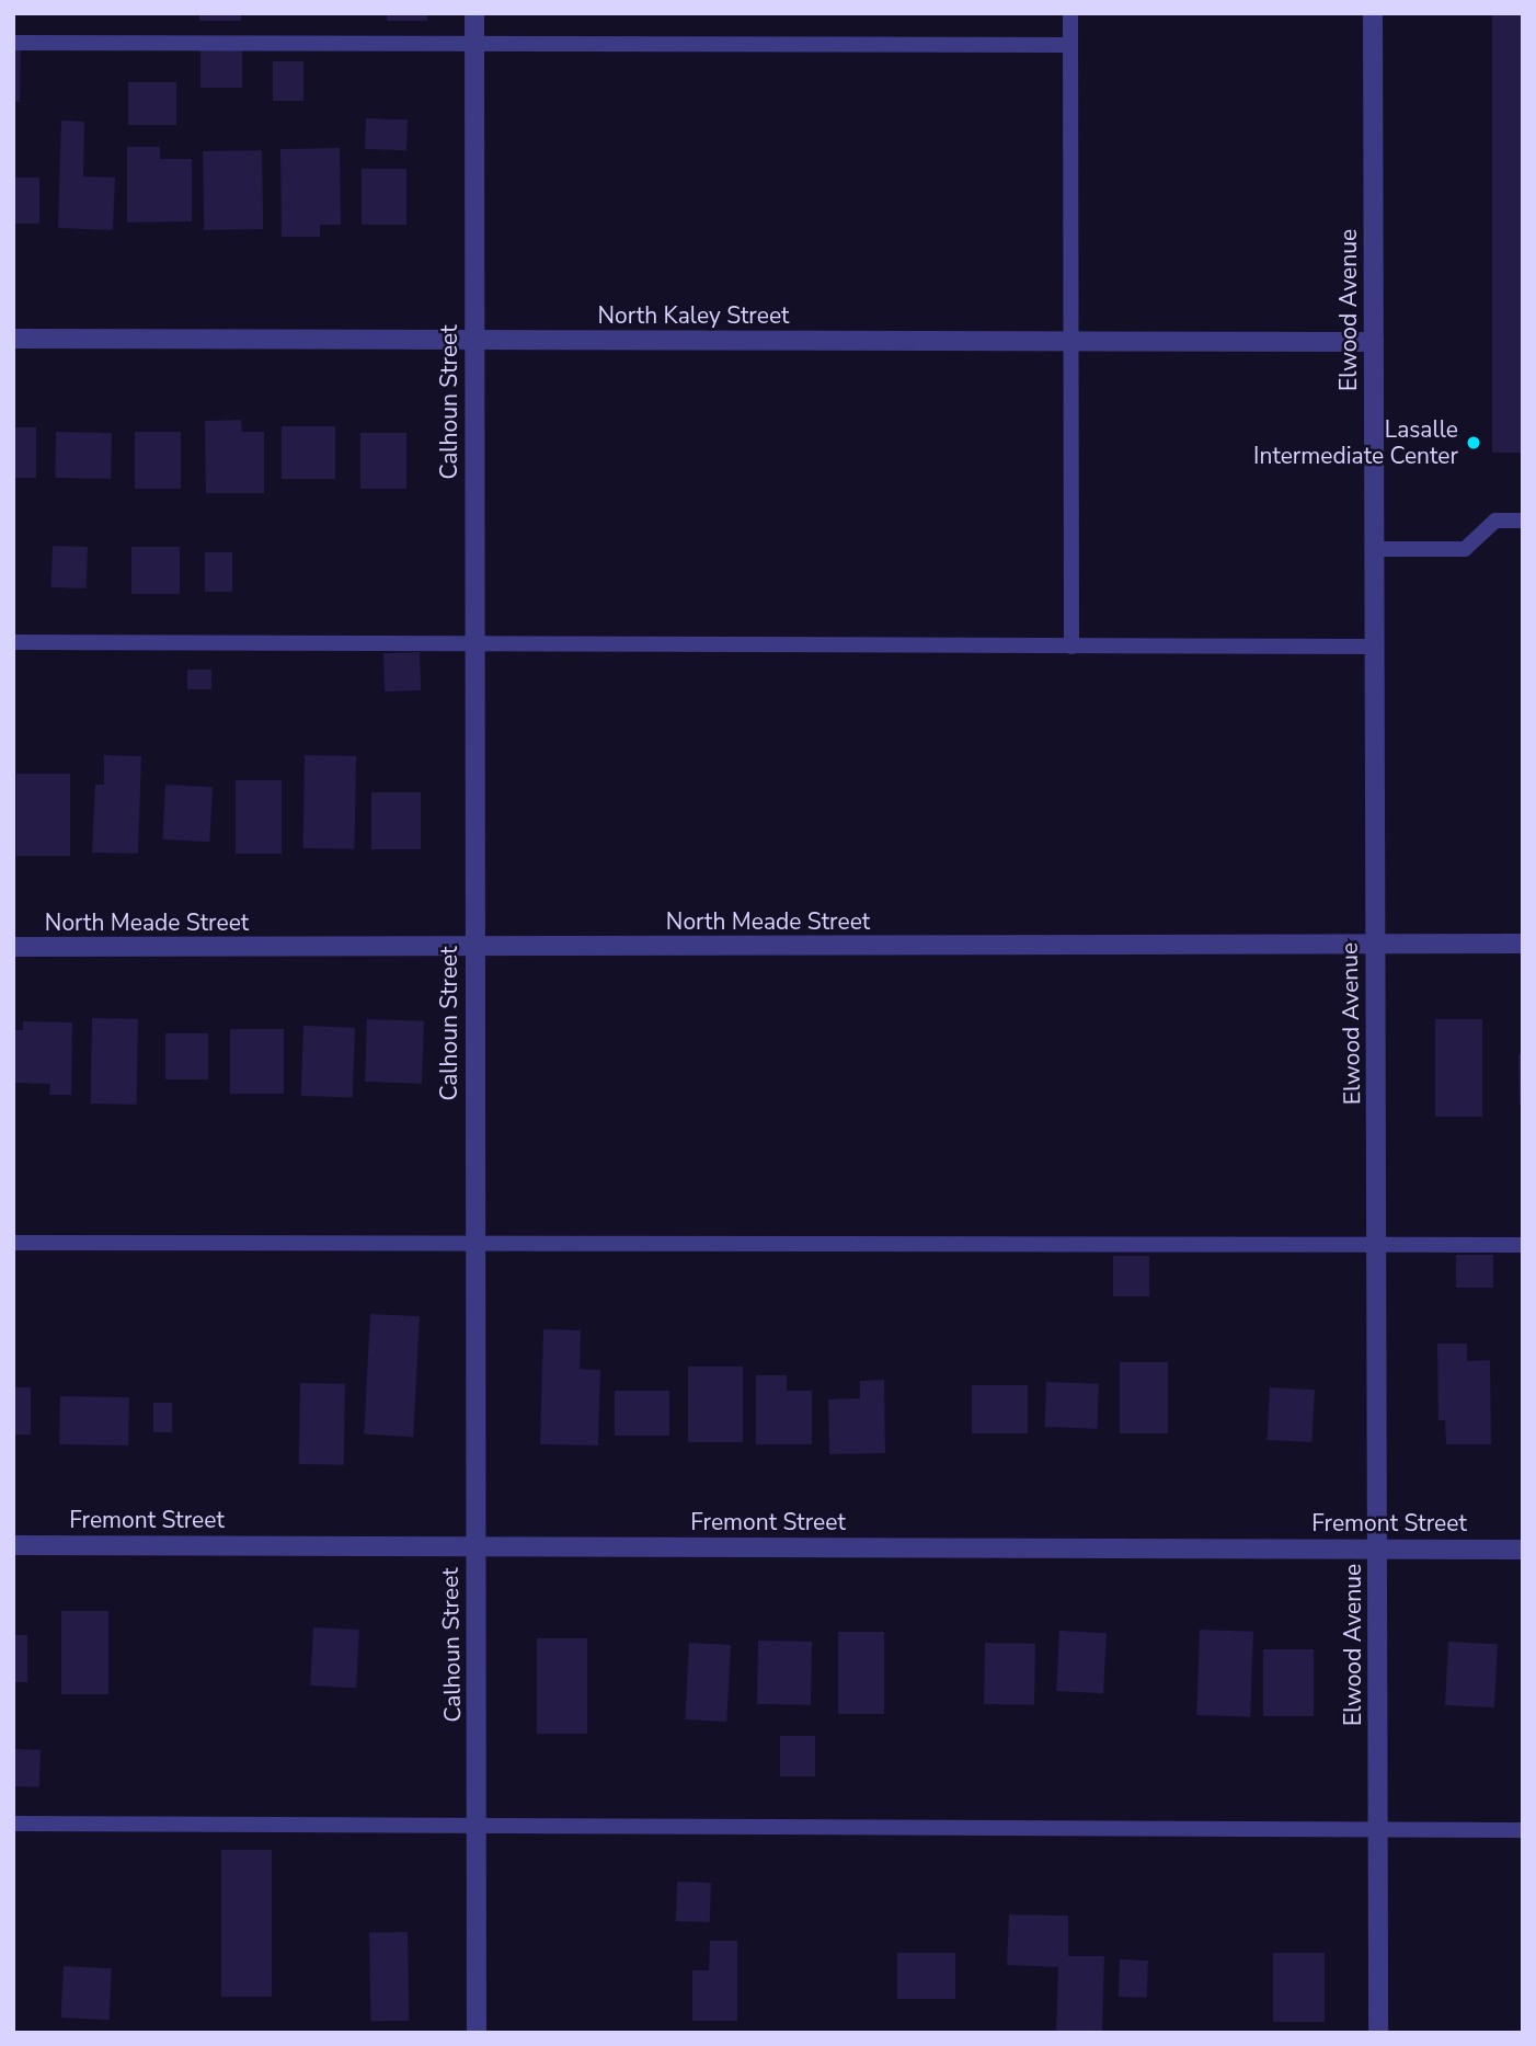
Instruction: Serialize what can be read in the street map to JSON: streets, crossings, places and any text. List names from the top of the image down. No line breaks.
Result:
{"streets":{"street":["Elwood Avenue","North Kaley Street","Calhoun Street","North Meade Street","Fremont Street"]},"crossings":[["Elwood Avenue","North Kaley Street"],["Elwood Avenue","North Meade Street"],["Elwood Avenue","Fremont Street"],["North Kaley Street","Calhoun Street"],["Calhoun Street","North Meade Street"],["Calhoun Street","Fremont Street"]],"places":["Lasalle Intermediate Center"]}
